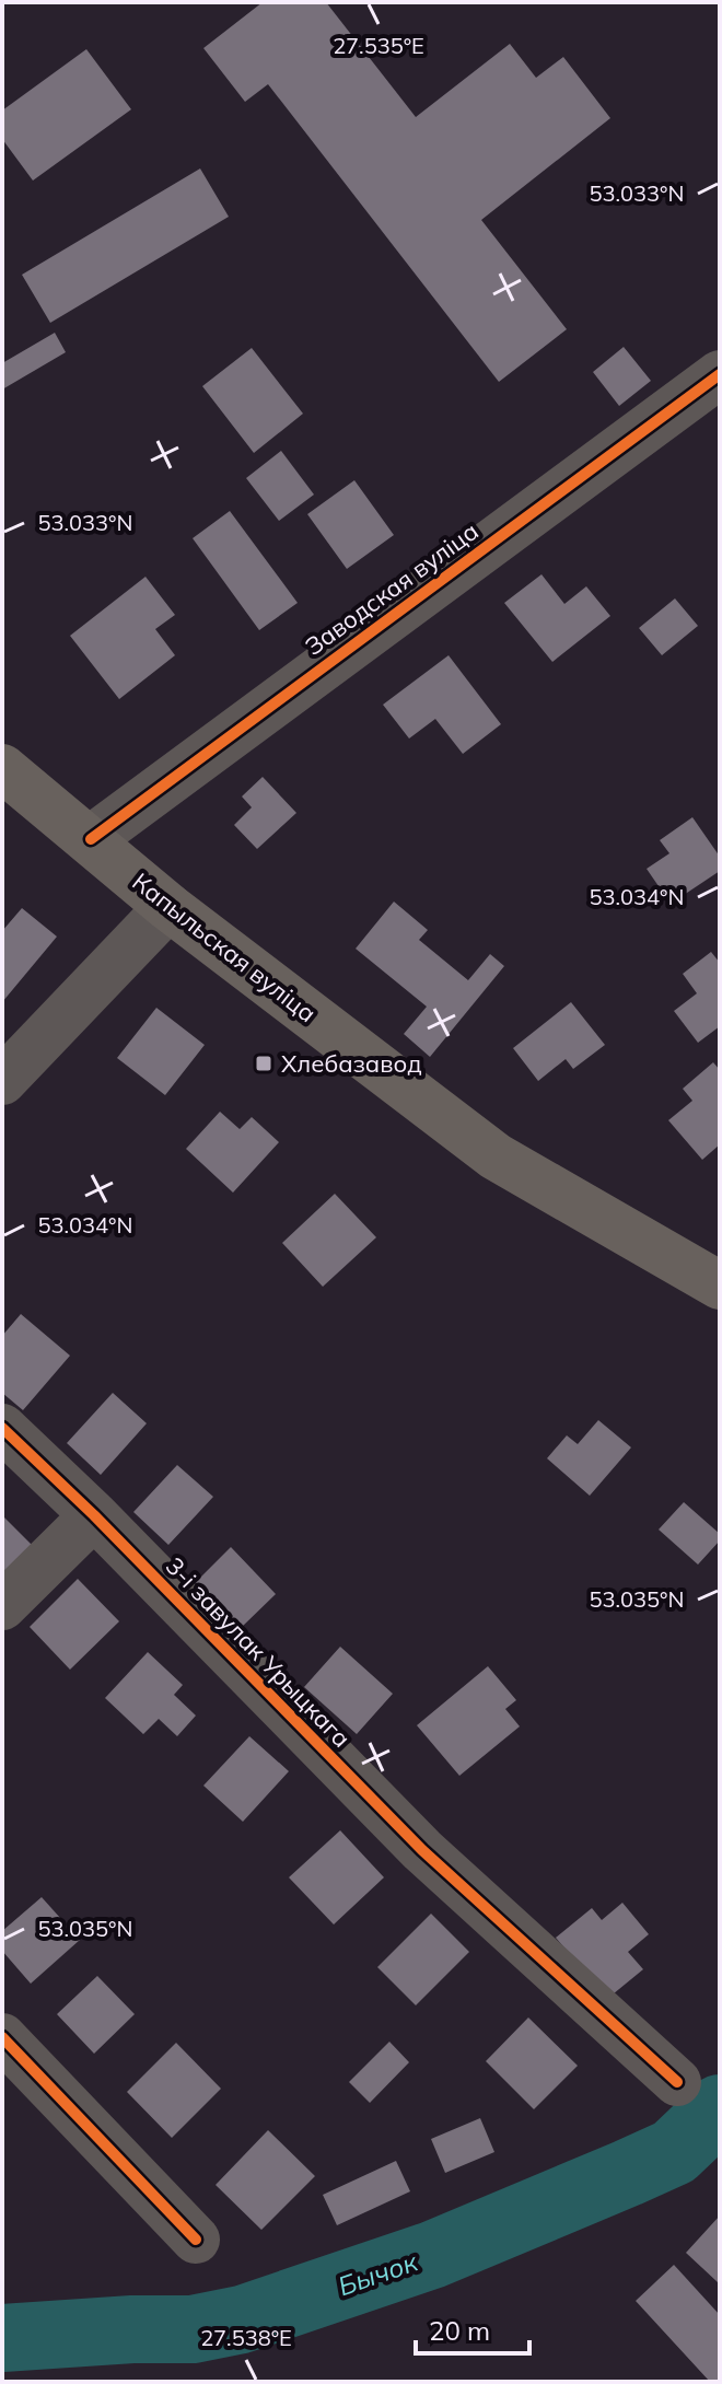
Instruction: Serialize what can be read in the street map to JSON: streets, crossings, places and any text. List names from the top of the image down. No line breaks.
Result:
{"streets":{"main road":["Капыльская вуліца"],"street":["Заводская вуліца","3-і завулак Урыцкага"]},"crossings":[["Заводская вуліца","Капыльская вуліца"]],"water":["Бычок"],"places":{"transit":["Хлебазавод"]},"scale_bar":"20 m","coordinates":["27.535°E","53.033°N","53.034°N","53.035°N","27.538°E"]}
